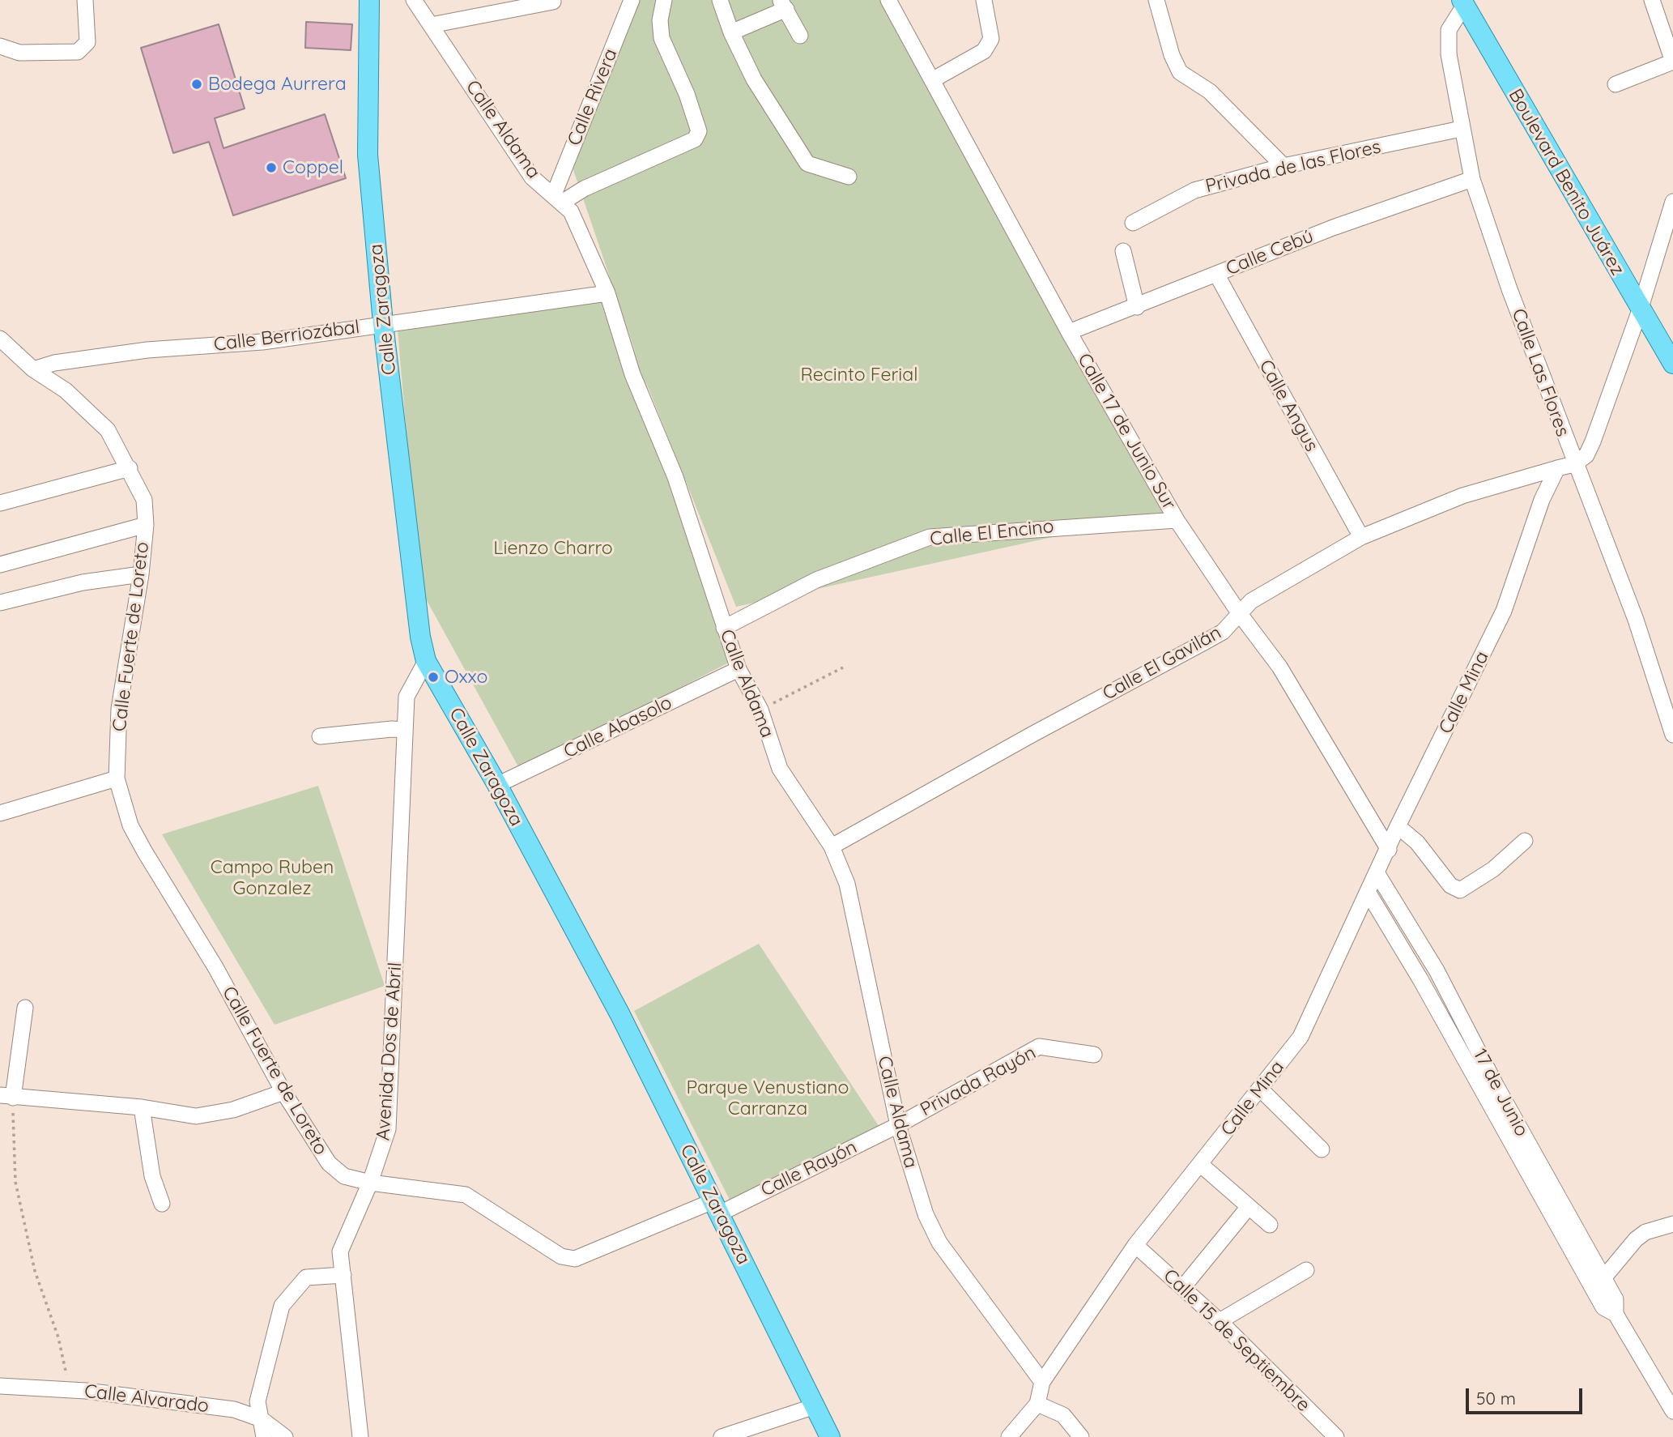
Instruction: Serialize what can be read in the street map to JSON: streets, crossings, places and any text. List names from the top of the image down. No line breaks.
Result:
{"streets":{"main road":["Boulevard Benito Juárez","Calle Zaragoza"],"street":["Calle Rivera","Calle Aldama","Privada de las Flores","Calle Cebú","Calle Berriozábal","Calle Las Flores","Calle Angus","Calle 17 de Junio Sur","Calle El Encino","Calle Fuerte de Loreto","Calle El Gavilán","Calle Mina","Calle Abasolo","Avenida Dos de Abril","Privada Rayón","17 de Junio","Calle Rayón","Calle 15 de Septiembre","Calle Alvarado"]},"crossings":[["Calle Rivera","Calle Aldama"],["Calle Aldama","Calle Berriozábal"],["Calle Aldama","Calle El Encino"],["Calle Aldama","Calle El Gavilán"],["Calle Aldama","Calle Mina"],["Calle Aldama","Calle Abasolo"],["Calle Aldama","Privada Rayón"],["Calle Aldama","Calle Rayón"],["Privada de las Flores","Calle Las Flores"],["Boulevard Benito Juárez","Calle Las Flores"],["Calle Cebú","Calle Las Flores"],["Calle Cebú","Calle Angus"],["Calle Cebú","Calle 17 de Junio Sur"],["Calle Zaragoza","Calle Berriozábal"],["Calle Zaragoza","Calle Fuerte de Loreto"],["Calle Zaragoza","Calle Abasolo"],["Calle Zaragoza","Avenida Dos de Abril"],["Calle Zaragoza","Calle Rayón"],["Calle Berriozábal","Calle Fuerte de Loreto"],["Calle Angus","Calle El Gavilán"],["Calle 17 de Junio Sur","Calle El Encino"],["Calle 17 de Junio Sur","Calle El Gavilán"],["Calle 17 de Junio Sur","Calle Mina"],["Calle Fuerte de Loreto","Avenida Dos de Abril"],["Calle Fuerte de Loreto","Calle Rayón"],["Calle El Gavilán","Calle Mina"],["Calle Mina","17 de Junio"],["Calle Mina","Calle 15 de Septiembre"],["Privada Rayón","Calle Rayón"]],"parks":["Recinto Ferial","Lienzo Charro","Campo Ruben Gonzalez","Parque Venustiano Carranza"],"places":["Bodega Aurrera","Coppel","Oxxo"],"scale_bar":"50 m"}
